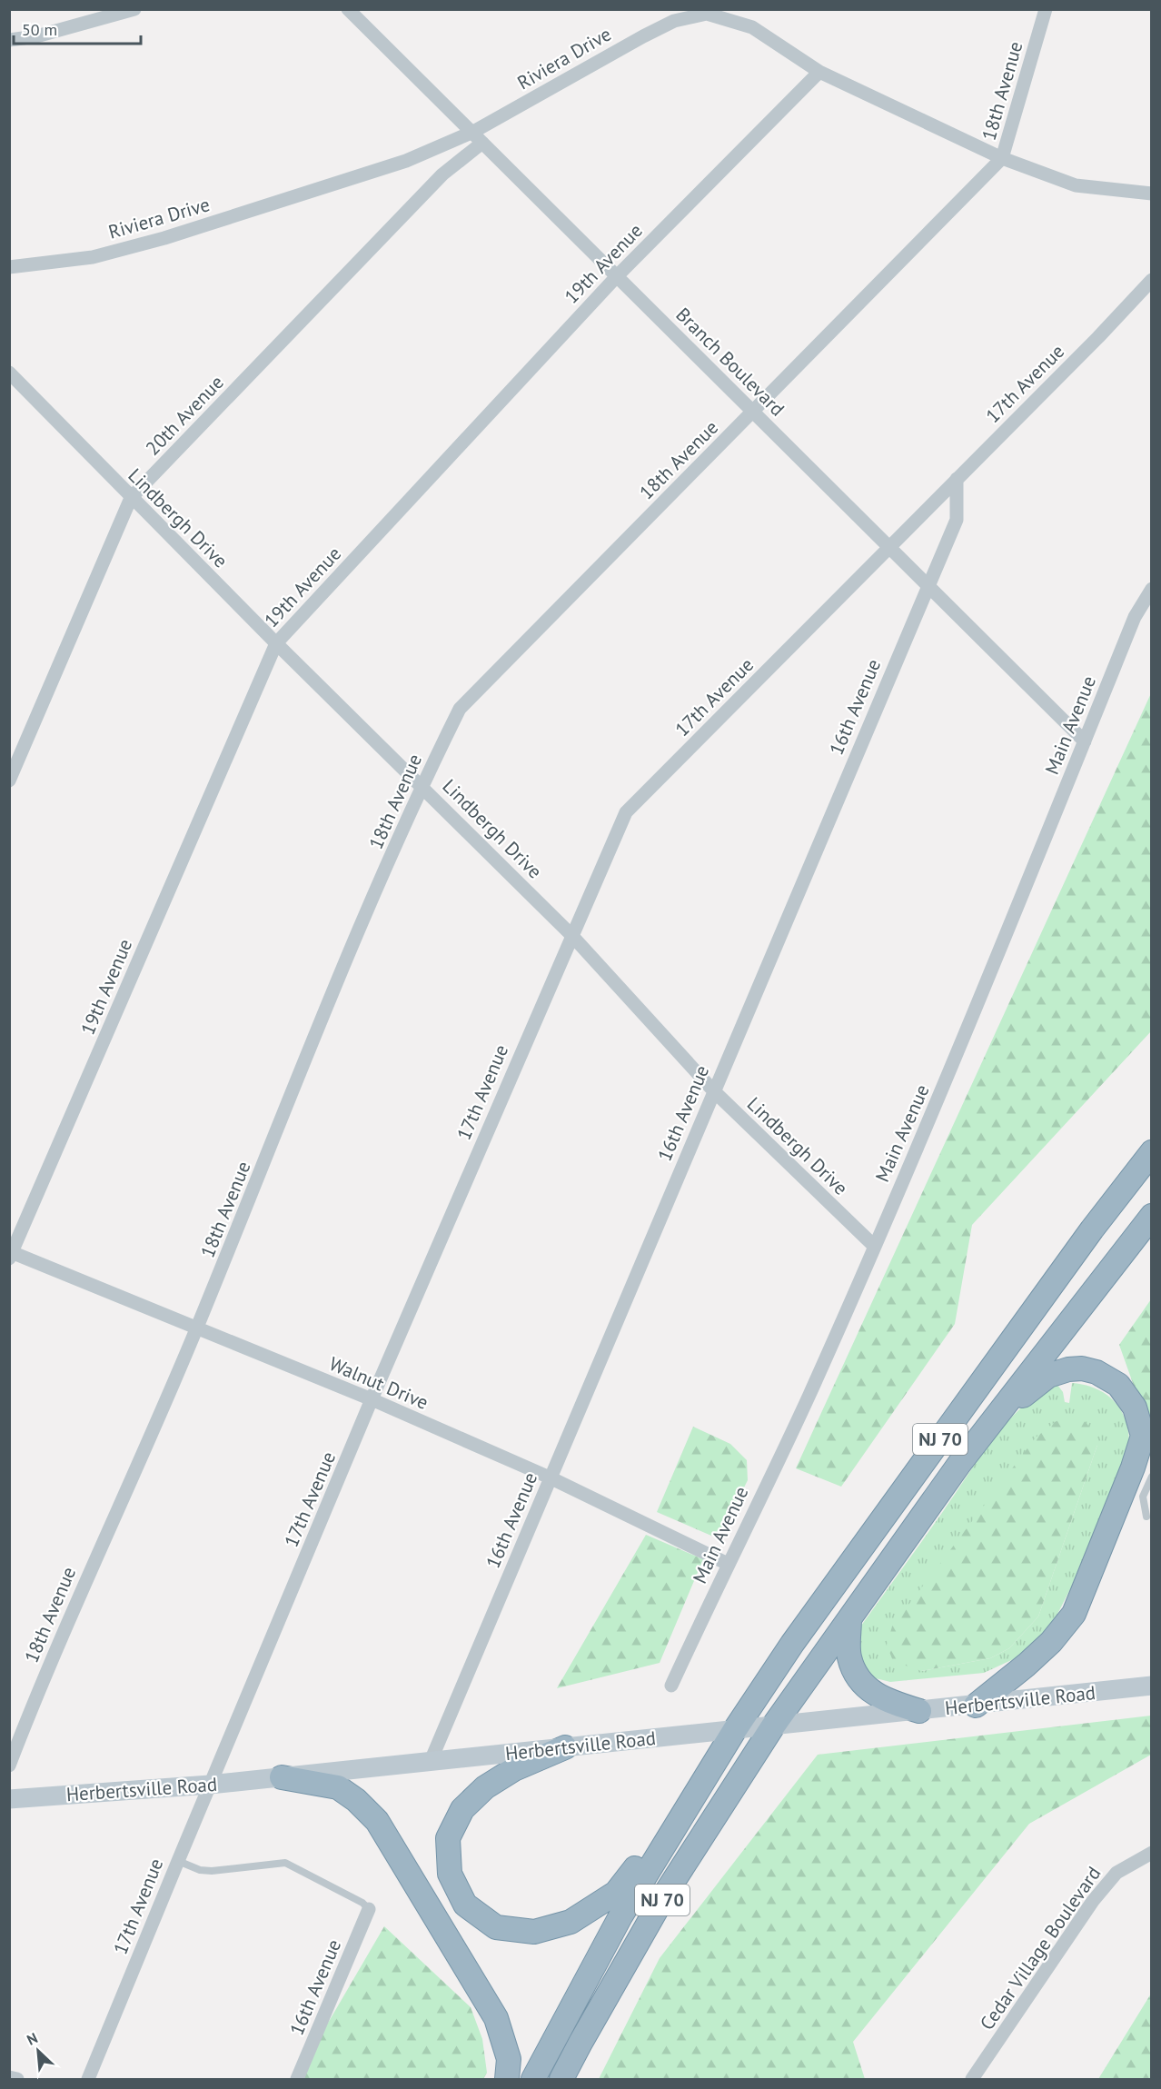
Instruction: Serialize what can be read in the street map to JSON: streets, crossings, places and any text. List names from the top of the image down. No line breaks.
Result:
{"streets":{"highway":["NJ 70"],"main road":["Herbertsville Road"],"street":["Riviera Drive","18th Avenue","19th Avenue","Branch Boulevard","17th Avenue","20th Avenue","Lindbergh Drive","16th Avenue","Main Avenue","Walnut Drive","Cedar Village Boulevard"]},"crossings":[["Riviera Drive","18th Avenue"],["Riviera Drive","19th Avenue"],["Riviera Drive","Branch Boulevard"],["Riviera Drive","20th Avenue"],["18th Avenue","Branch Boulevard"],["18th Avenue","Lindbergh Drive"],["18th Avenue","Walnut Drive"],["19th Avenue","Branch Boulevard"],["19th Avenue","Lindbergh Drive"],["19th Avenue","Walnut Drive"],["Branch Boulevard","17th Avenue"],["Branch Boulevard","20th Avenue"],["Branch Boulevard","16th Avenue"],["Branch Boulevard","Main Avenue"],["17th Avenue","Lindbergh Drive"],["17th Avenue","16th Avenue"],["17th Avenue","Walnut Drive"],["17th Avenue","Herbertsville Road"],["20th Avenue","Lindbergh Drive"],["Lindbergh Drive","16th Avenue"],["Lindbergh Drive","Main Avenue"],["16th Avenue","Walnut Drive"],["16th Avenue","Herbertsville Road"],["Main Avenue","Walnut Drive"],["NJ 70","Herbertsville Road"]],"scale_bar":"50 m","north":"top left"}
